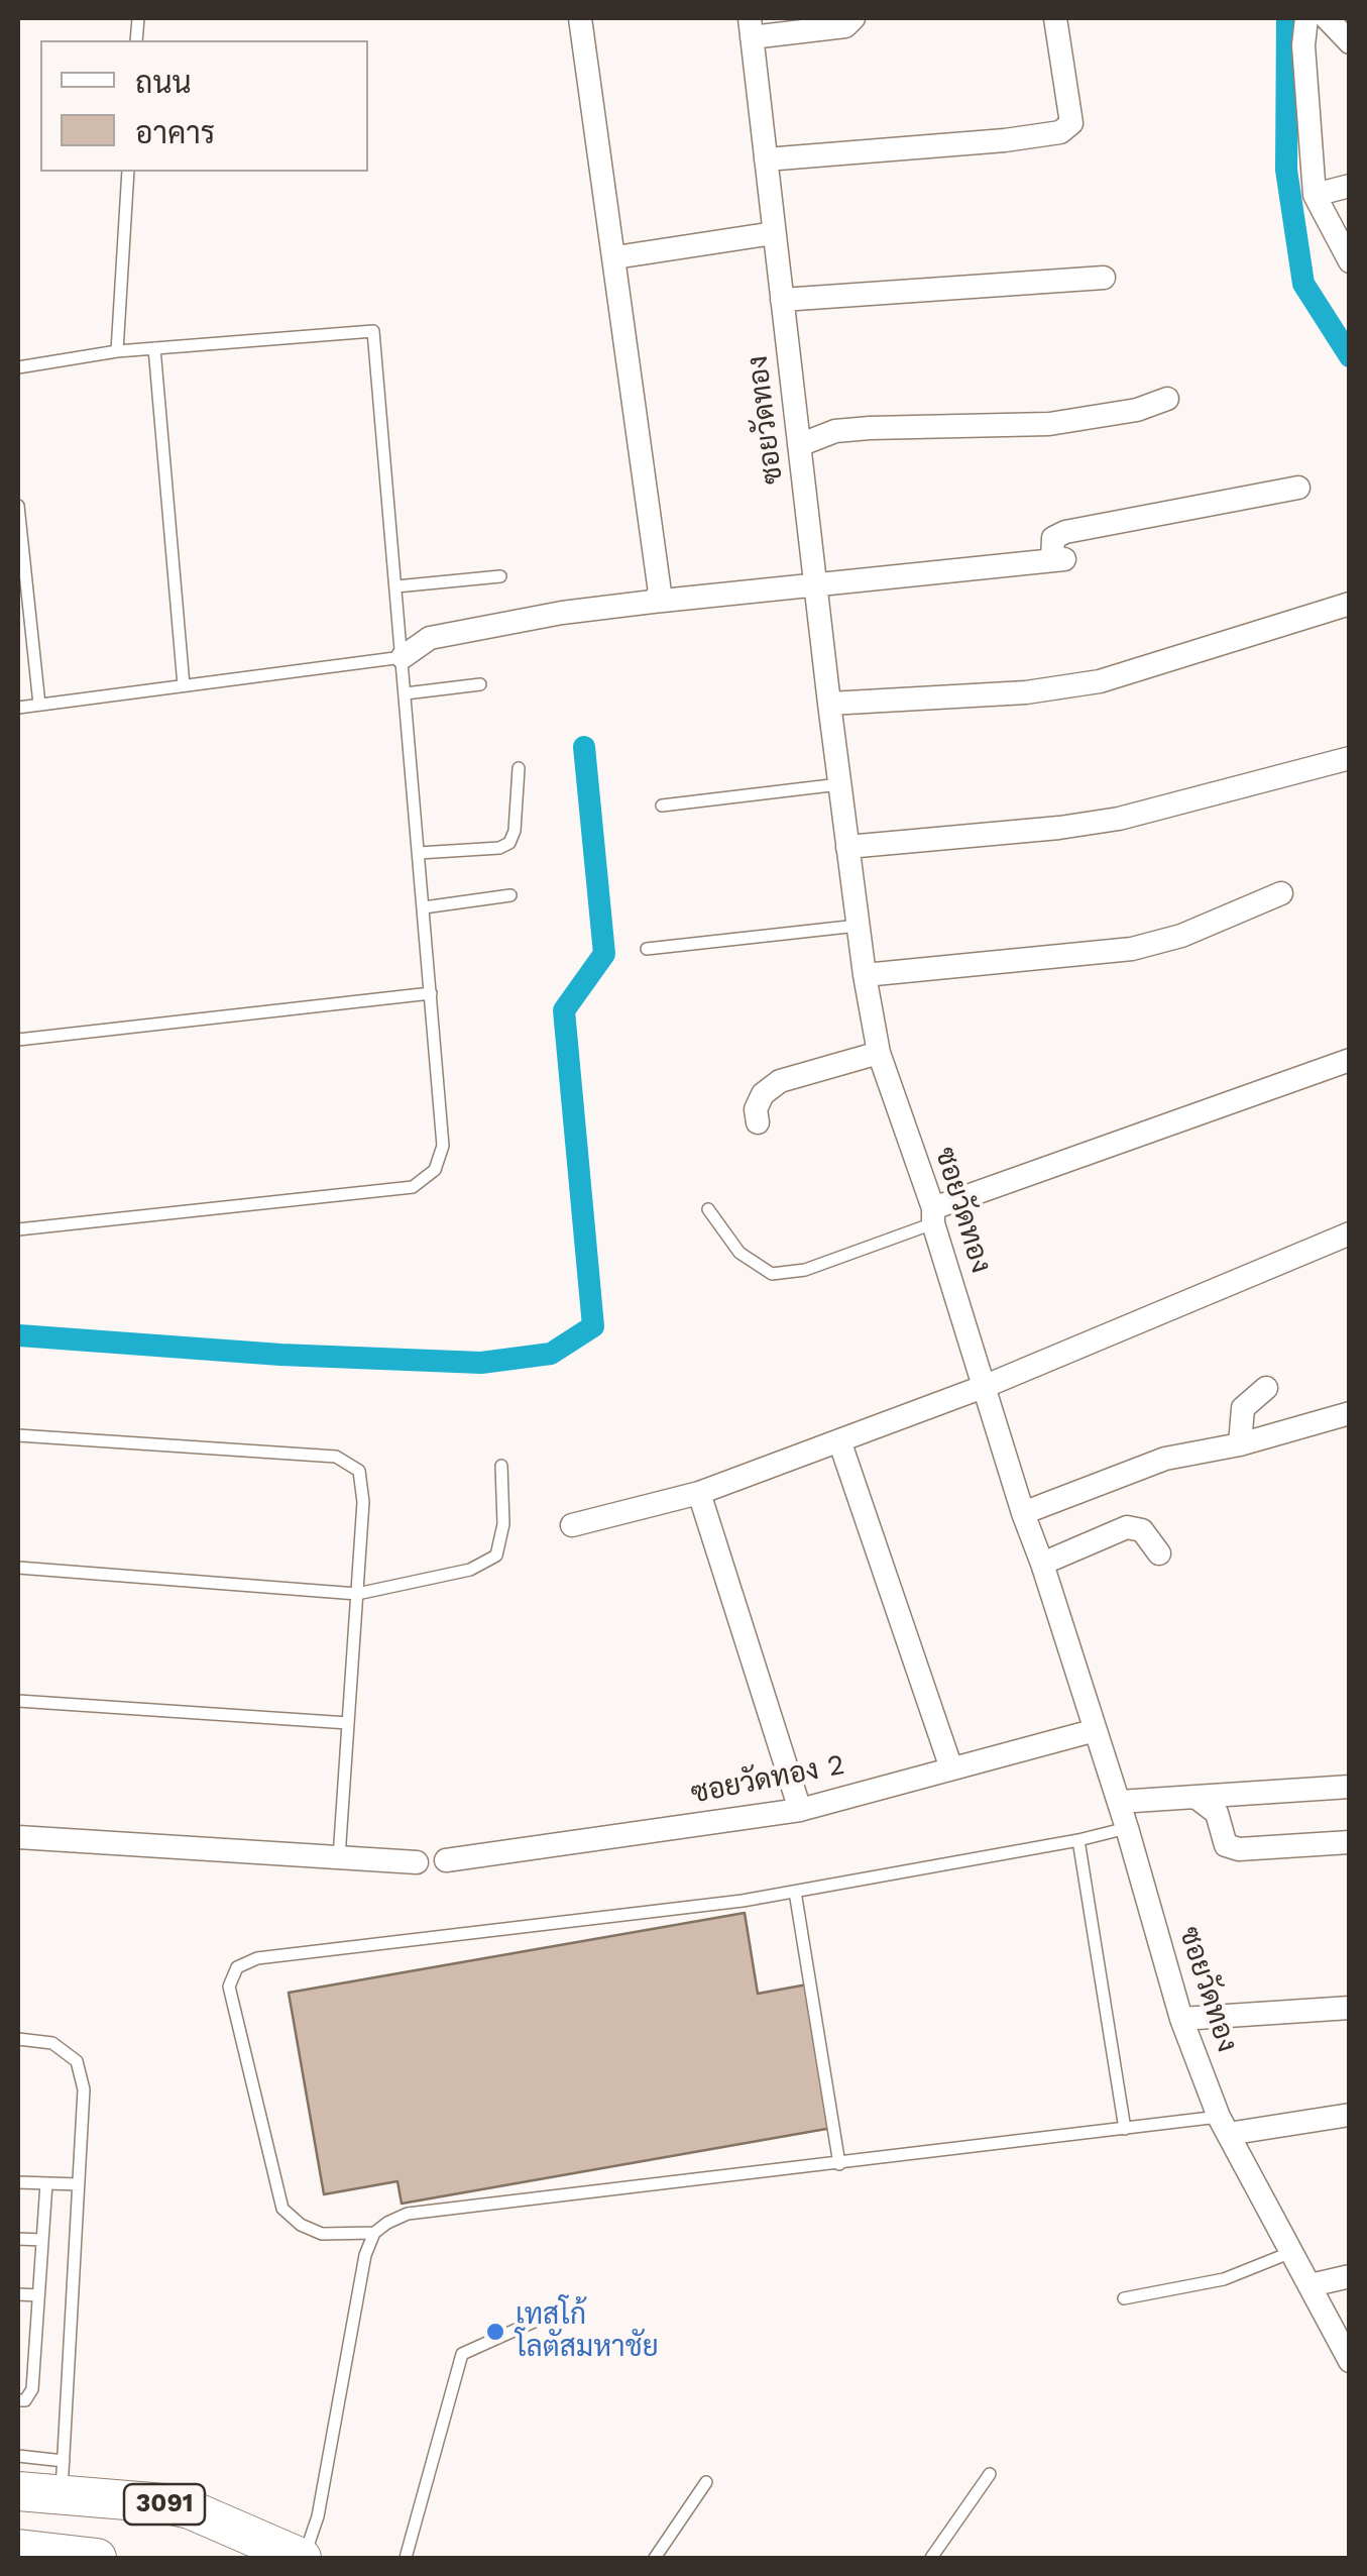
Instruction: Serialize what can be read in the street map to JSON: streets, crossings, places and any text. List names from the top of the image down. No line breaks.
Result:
{"streets":{"main road":["3091"],"street":["ซอยวัดทอง","ซอยวัดทอง 2"]},"crossings":[["ซอยวัดทอง","ซอยวัดทอง 2"]],"places":["เทสโก้ โลตัสมหาชัย"],"legend":["ถนน","อาคาร"]}
